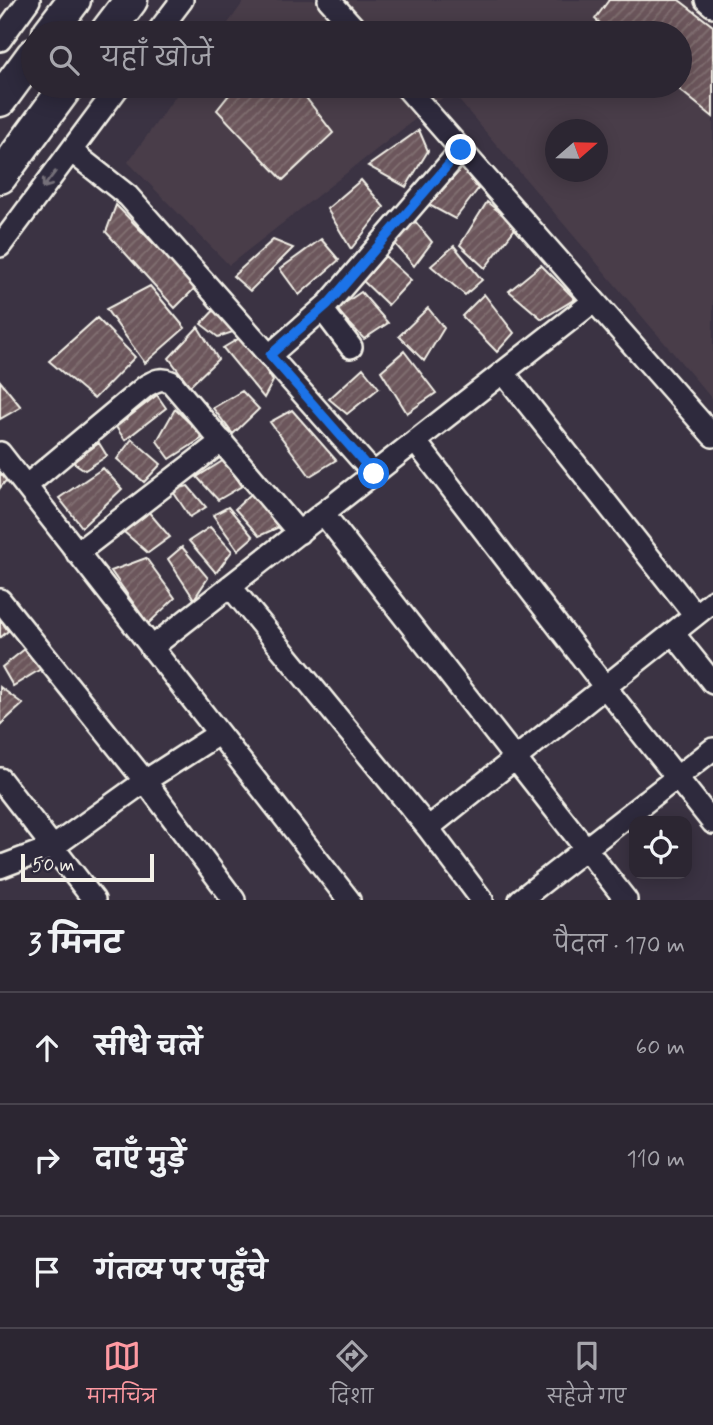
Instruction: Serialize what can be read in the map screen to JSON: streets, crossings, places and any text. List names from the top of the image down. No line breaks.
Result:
{"scale_bar":"50 m","north":"right","page":{"search":"यहाँ खोजें","scale":"50 m","heading":["3 मिनट","पैदल · 170 m"],"list":[["सीधे चलें","60 m"],["दाएँ मुड़ें","110 m"],"गंतव्य पर पहुँचे"],"nav":["मानचित्र","दिशा","सहेजे गए"]}}
